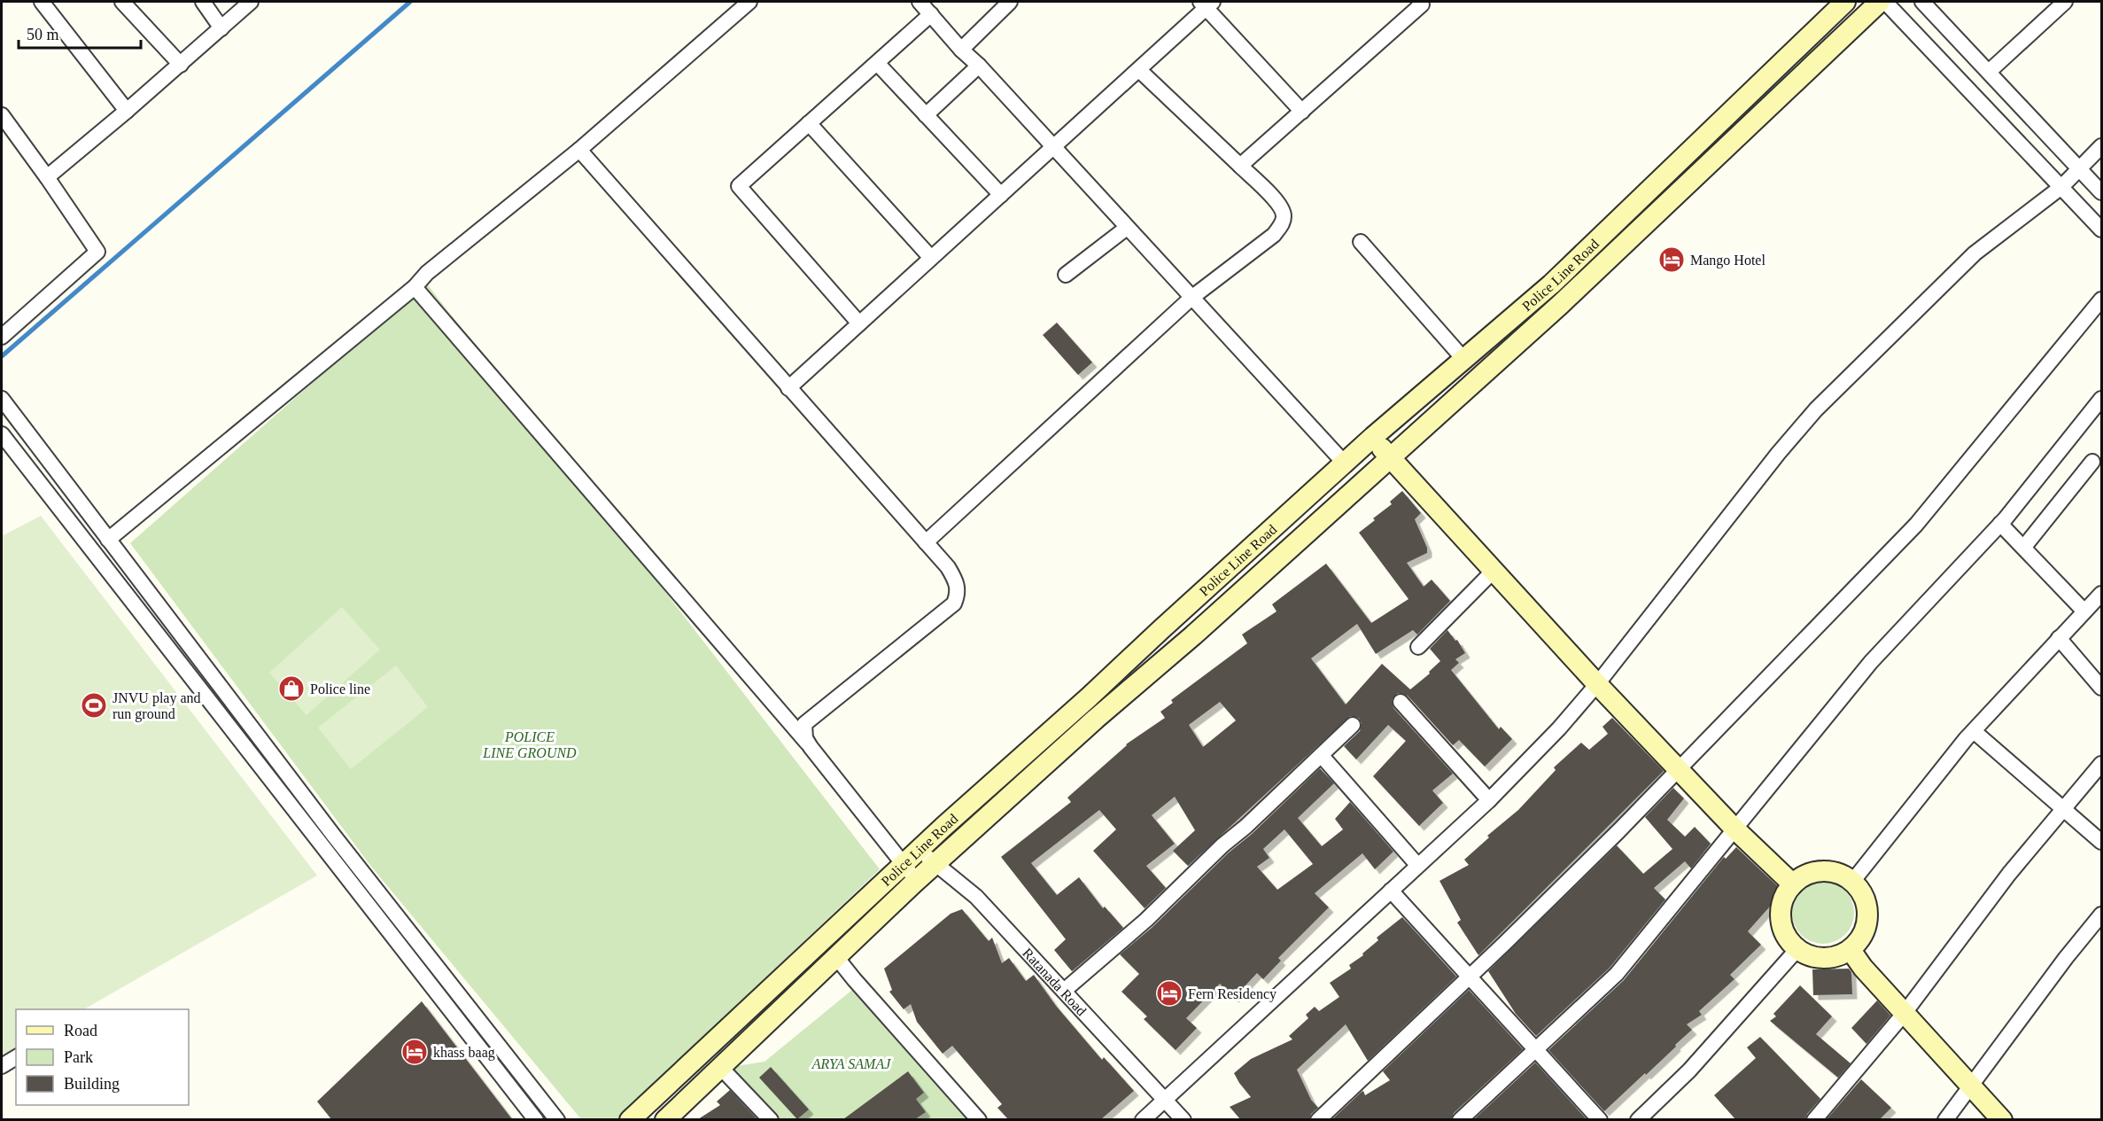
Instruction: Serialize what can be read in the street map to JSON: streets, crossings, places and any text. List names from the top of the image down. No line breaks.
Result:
{"streets":{"street":["Police Line Road","Ratanada Road"]},"crossings":[["Police Line Road","Ratanada Road"]],"parks":["POLICE LINE GROUND","ARYA SAMAJ"],"places":{"hotel":["Mango Hotel","Fern Residency","khass baag"],"shop":["Police line"],"sports":["JNVU play and run ground"]},"legend":["Road","Park","Building"],"scale_bar":"50 m"}
